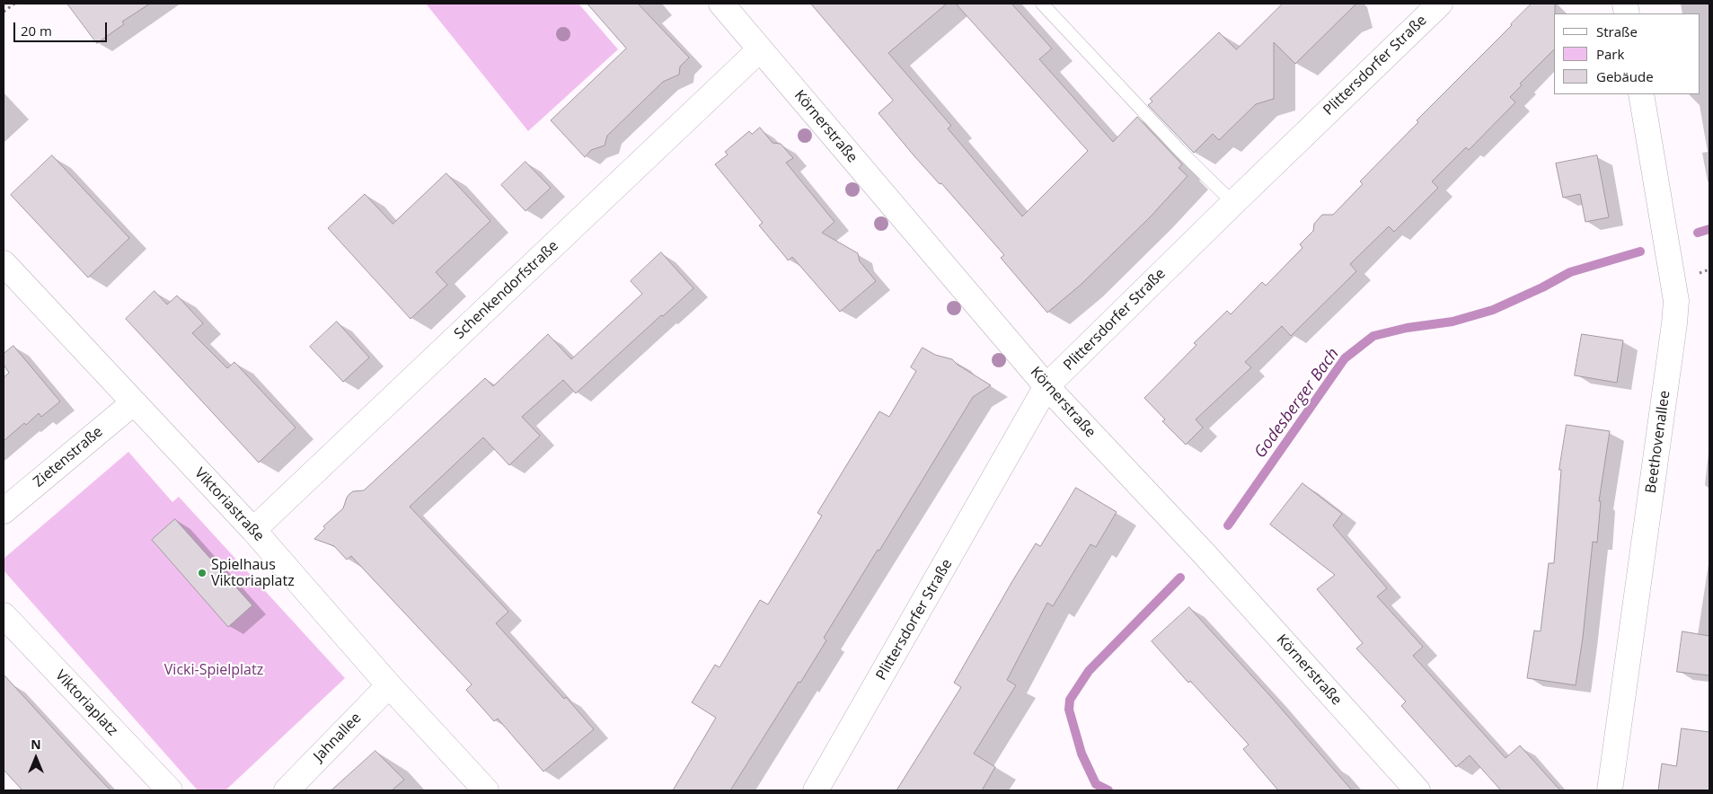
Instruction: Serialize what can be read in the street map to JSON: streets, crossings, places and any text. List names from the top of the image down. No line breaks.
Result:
{"streets":{"street":["Plittersdorfer Straße","Körnerstraße","Schenkendorfstraße","Beethovenallee","Zietenstraße","Viktoriastraße","Viktoriaplatz","Jahnallee"]},"crossings":[["Plittersdorfer Straße","Körnerstraße"],["Körnerstraße","Schenkendorfstraße"],["Schenkendorfstraße","Viktoriastraße"],["Zietenstraße","Viktoriastraße"],["Viktoriastraße","Jahnallee"]],"water":["Godesberger Bach"],"parks":["Vicki-Spielplatz"],"places":["Spielhaus Viktoriaplatz"],"legend":["Straße","Park","Gebäude"],"scale_bar":"20 m","north":"top"}
